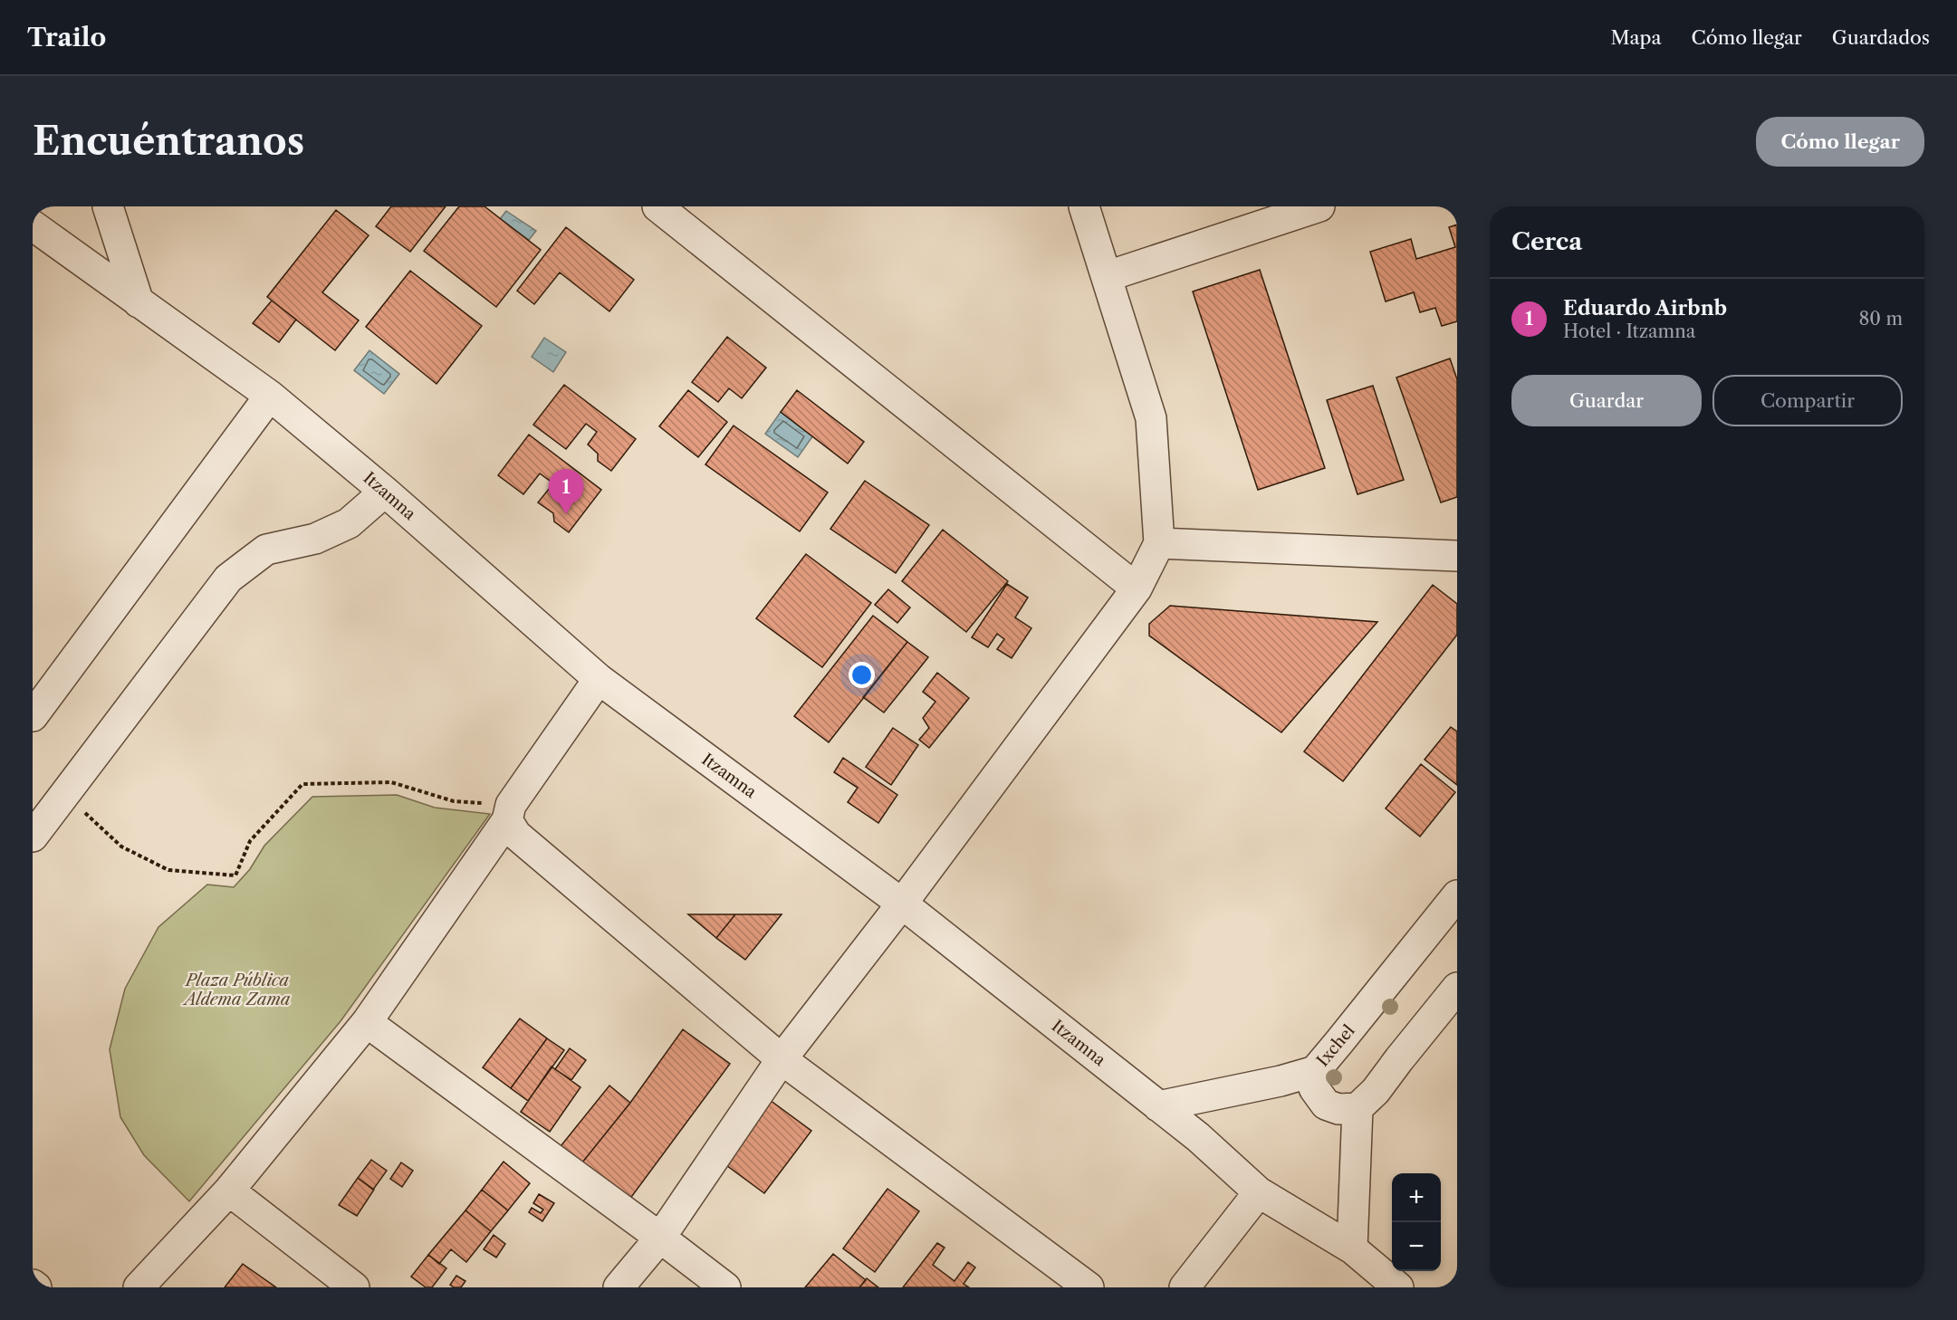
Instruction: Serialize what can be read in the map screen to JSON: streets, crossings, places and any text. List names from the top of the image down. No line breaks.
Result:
{"streets":{"street":["Itzamna","Ixchel"]},"crossings":[["Itzamna","Ixchel"]],"parks":["Plaza Pública Aldema Zama"],"page":{"header":"Trailo","nav":["Mapa","Cómo llegar","Guardados"],"buttons":["Cómo llegar",["Guardar","Compartir"]],"title":"Encuéntranos","heading":"Cerca","list":[{"mark":"1","name":"Eduardo Airbnb","note":"Hotel · Itzamna","value":"80 m"}],"pins":"1","map_buttons":["+","−"]}}
